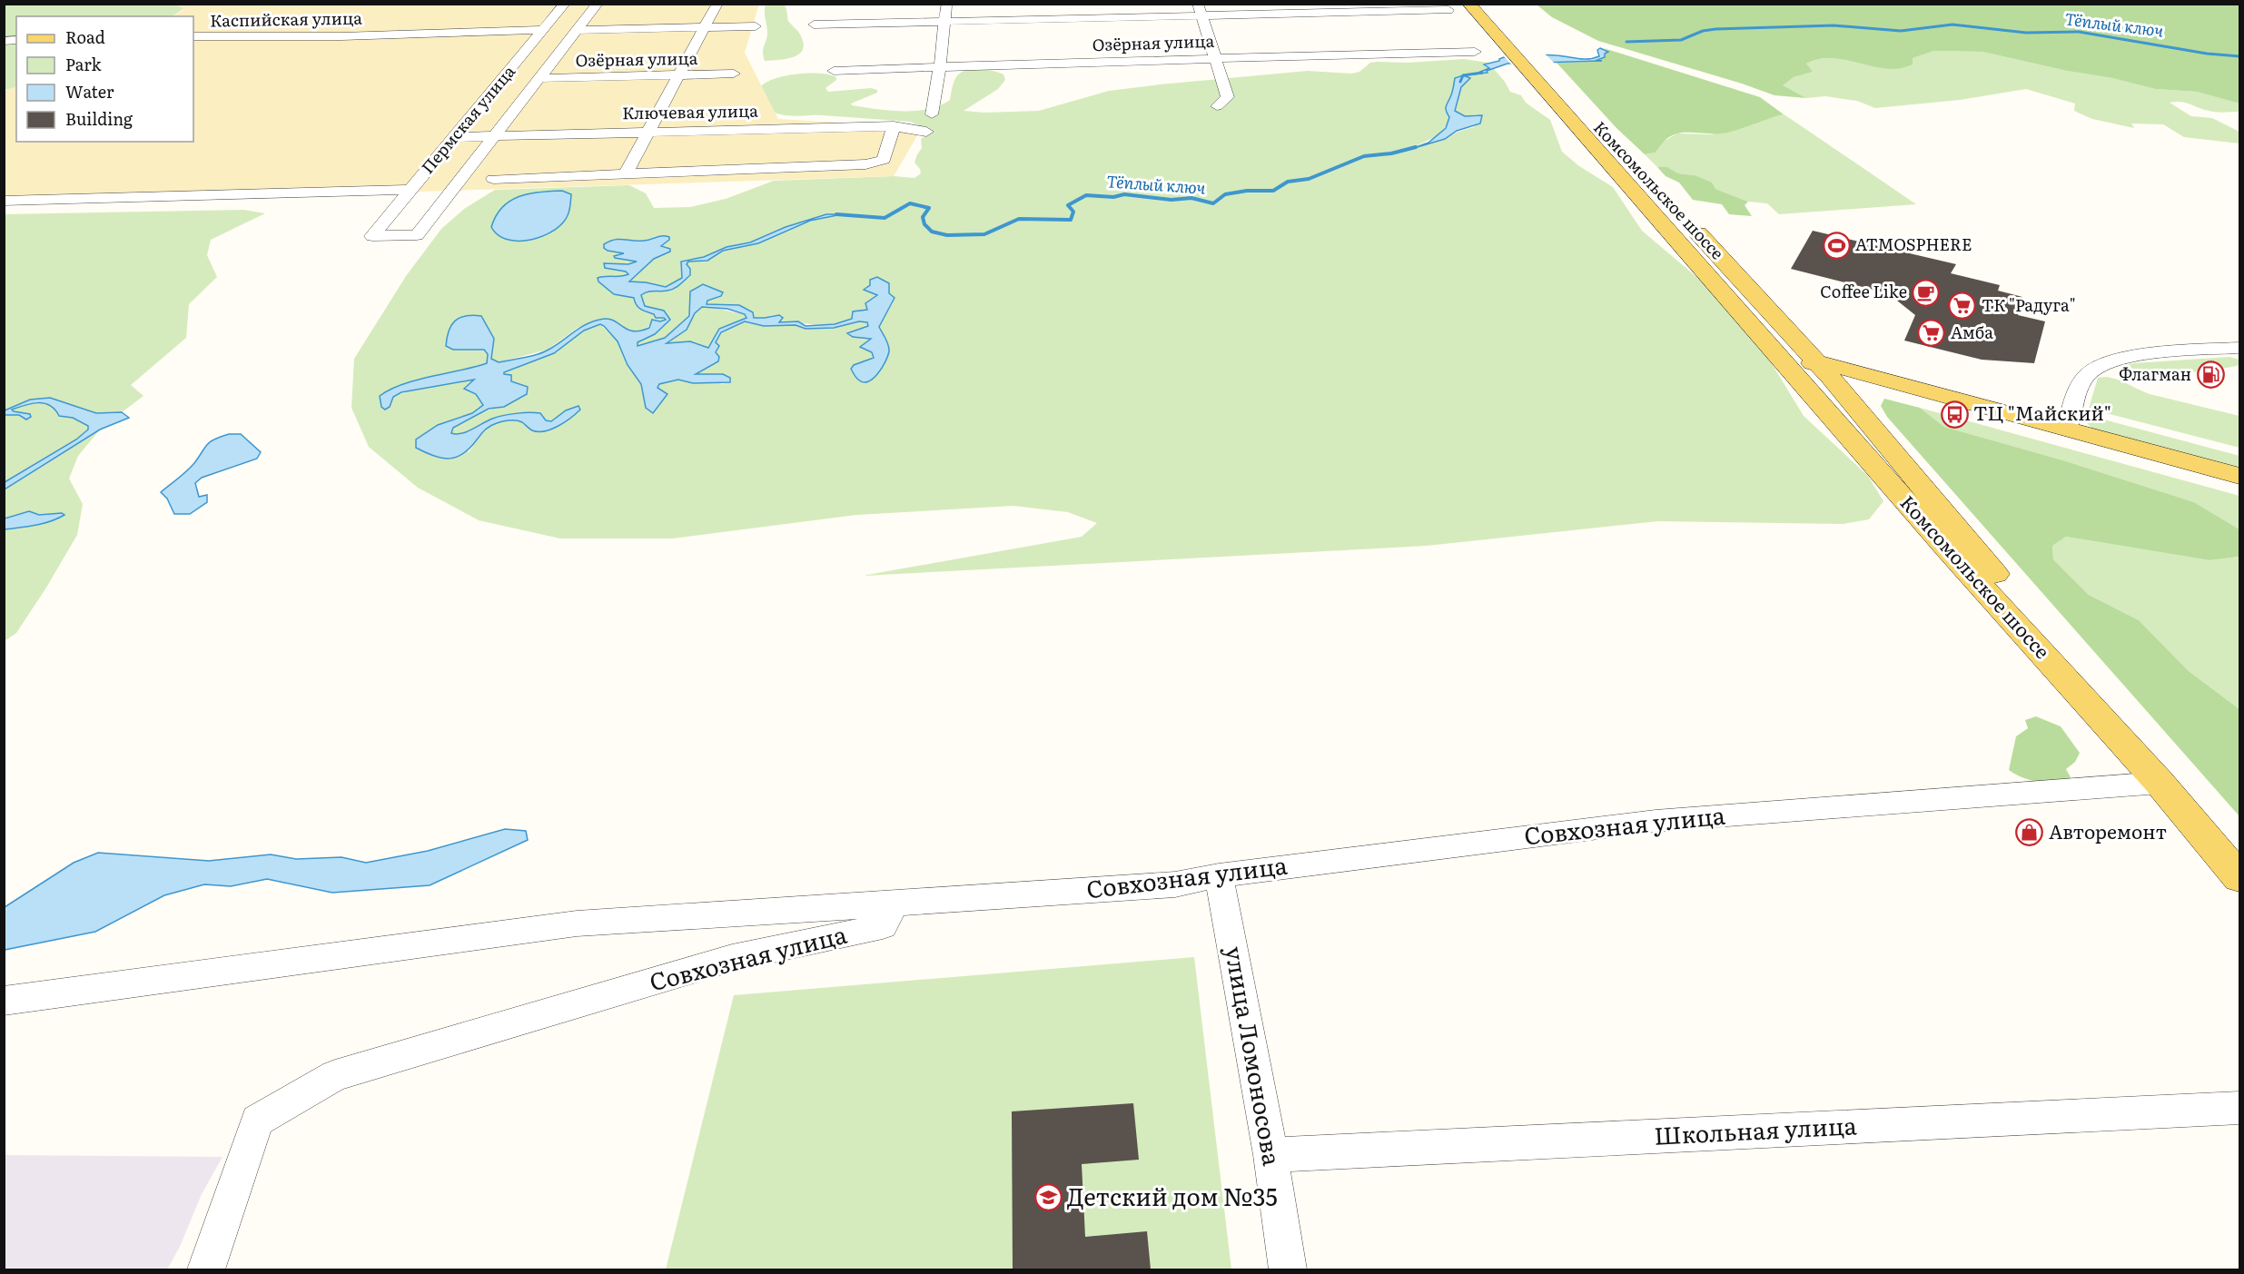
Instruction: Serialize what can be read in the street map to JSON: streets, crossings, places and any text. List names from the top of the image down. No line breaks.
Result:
{"streets":{"main road":["Комсомольское шоссе"],"street":["Каспийская улица","Озёрная улица","Ключевая улица","Пермская улица","Совхозная улица","улица Ломоносова","Школьная улица"]},"crossings":[["Каспийская улица","Пермская улица"],["Ключевая улица","Пермская улица"],["Комсомольское шоссе","Совхозная улица"],["Совхозная улица","улица Ломоносова"],["улица Ломоносова","Школьная улица"]],"water":["Тёплый ключ"],"places":{"sports":["ATMOSPHERE"],"cafe":["Coffee Like"],"supermarket":["ТК \"Радуга\"","Амба"],"fuel station":["Флагман"],"bus stop":["ТЦ \"Майский\""],"shop":["Авторемонт"],"school or university":["Детский дом №35"]},"legend":["Road","Park","Water","Building"]}
